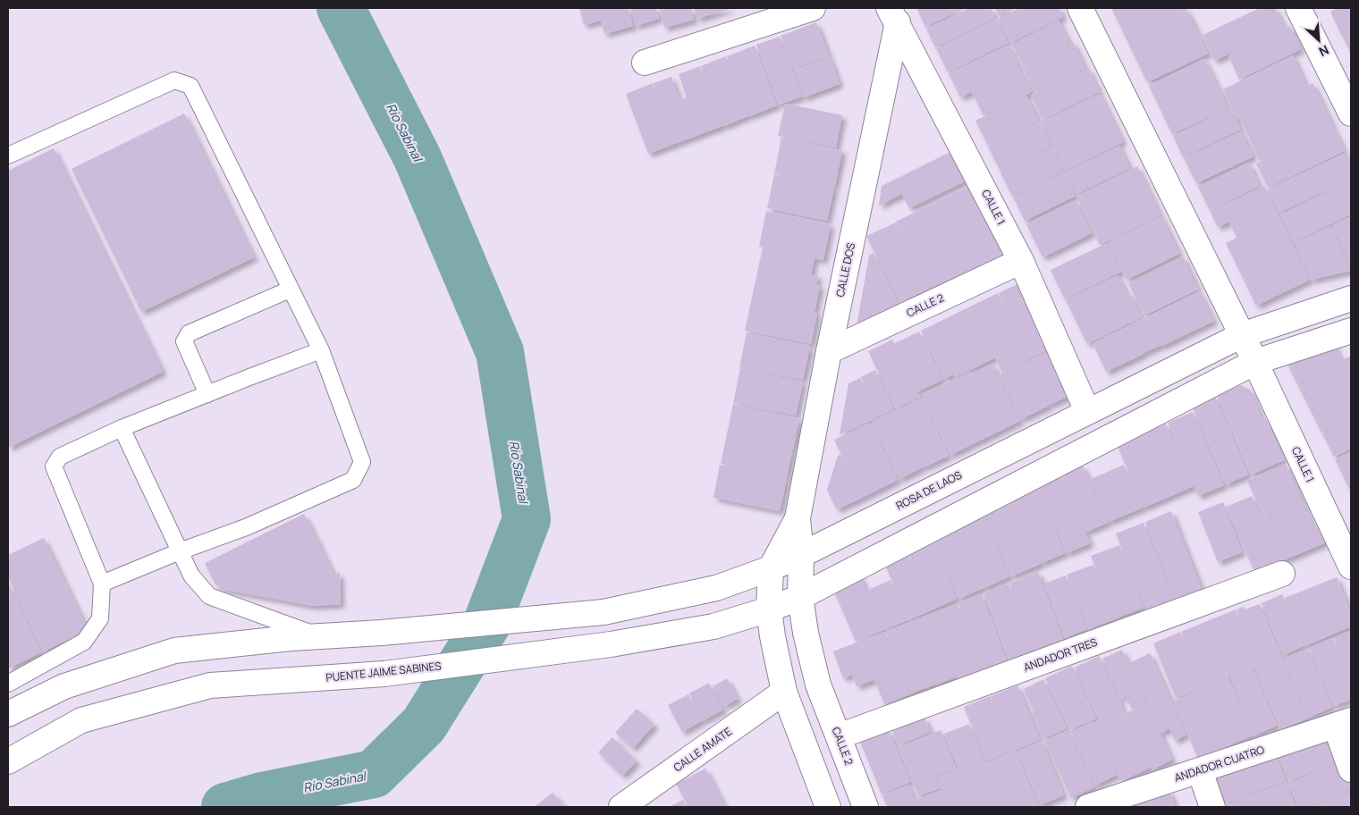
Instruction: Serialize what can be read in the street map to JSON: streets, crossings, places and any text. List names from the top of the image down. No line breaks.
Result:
{"streets":{"street":["CALLE 1","CALLE DOS","CALLE 2","ROSA DE LAOS","ANDADOR TRES","PUENTE JAIME SABINES","CALLE AMATE","ANDADOR CUATRO"]},"crossings":[["CALLE 1","CALLE DOS"],["CALLE 1","CALLE 2"],["CALLE 1","ROSA DE LAOS"],["CALLE DOS","CALLE 2"],["CALLE DOS","ROSA DE LAOS"],["CALLE DOS","PUENTE JAIME SABINES"],["CALLE 2","ANDADOR TRES"],["CALLE 2","PUENTE JAIME SABINES"]],"water":["Río Sabinal"],"north":"bottom right"}
